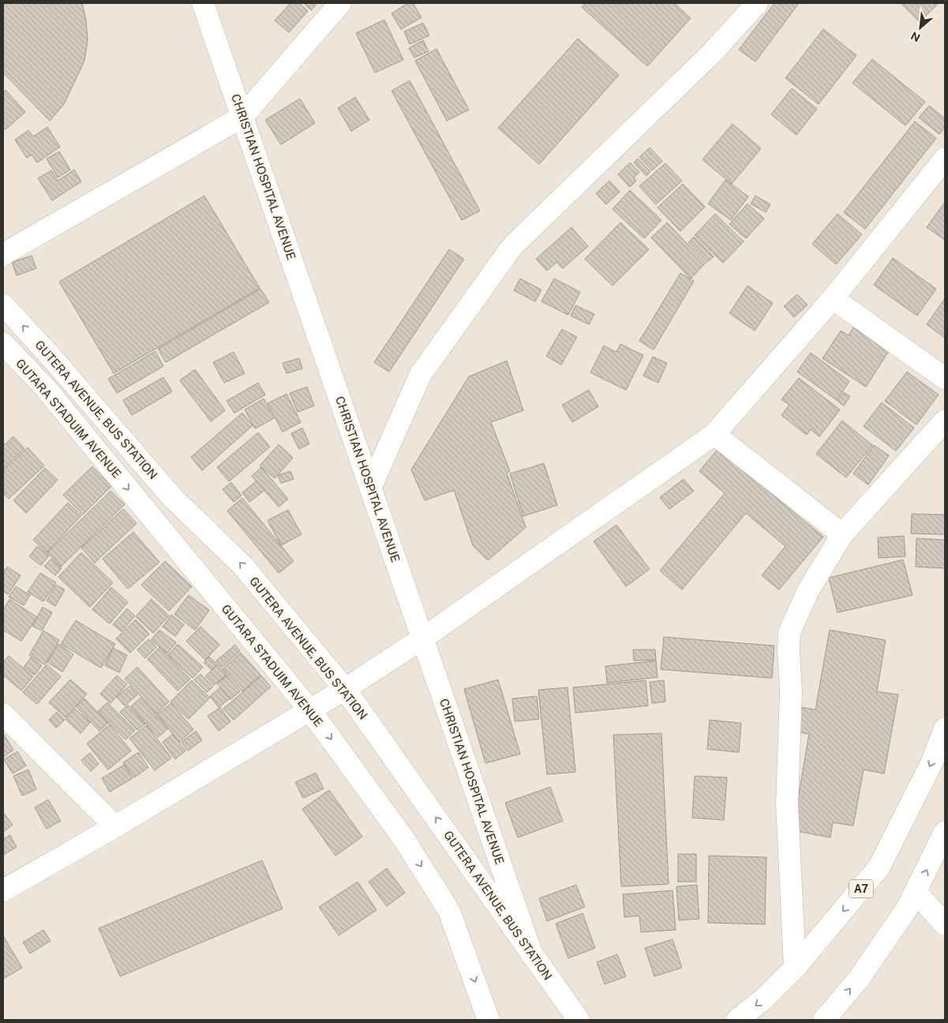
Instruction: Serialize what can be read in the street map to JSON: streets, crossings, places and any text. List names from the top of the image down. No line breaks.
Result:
{"streets":{"main road":["CHRISTIAN HOSPITAL AVENUE","GUTERA AVENUE, BUS STATION","GUTARA STADUIM AVENUE","A7"]},"crossings":[["CHRISTIAN HOSPITAL AVENUE","GUTERA AVENUE, BUS STATION"]],"one_way":["GUTERA AVENUE, BUS STATION","GUTARA STADUIM AVENUE"],"north":"bottom left"}
